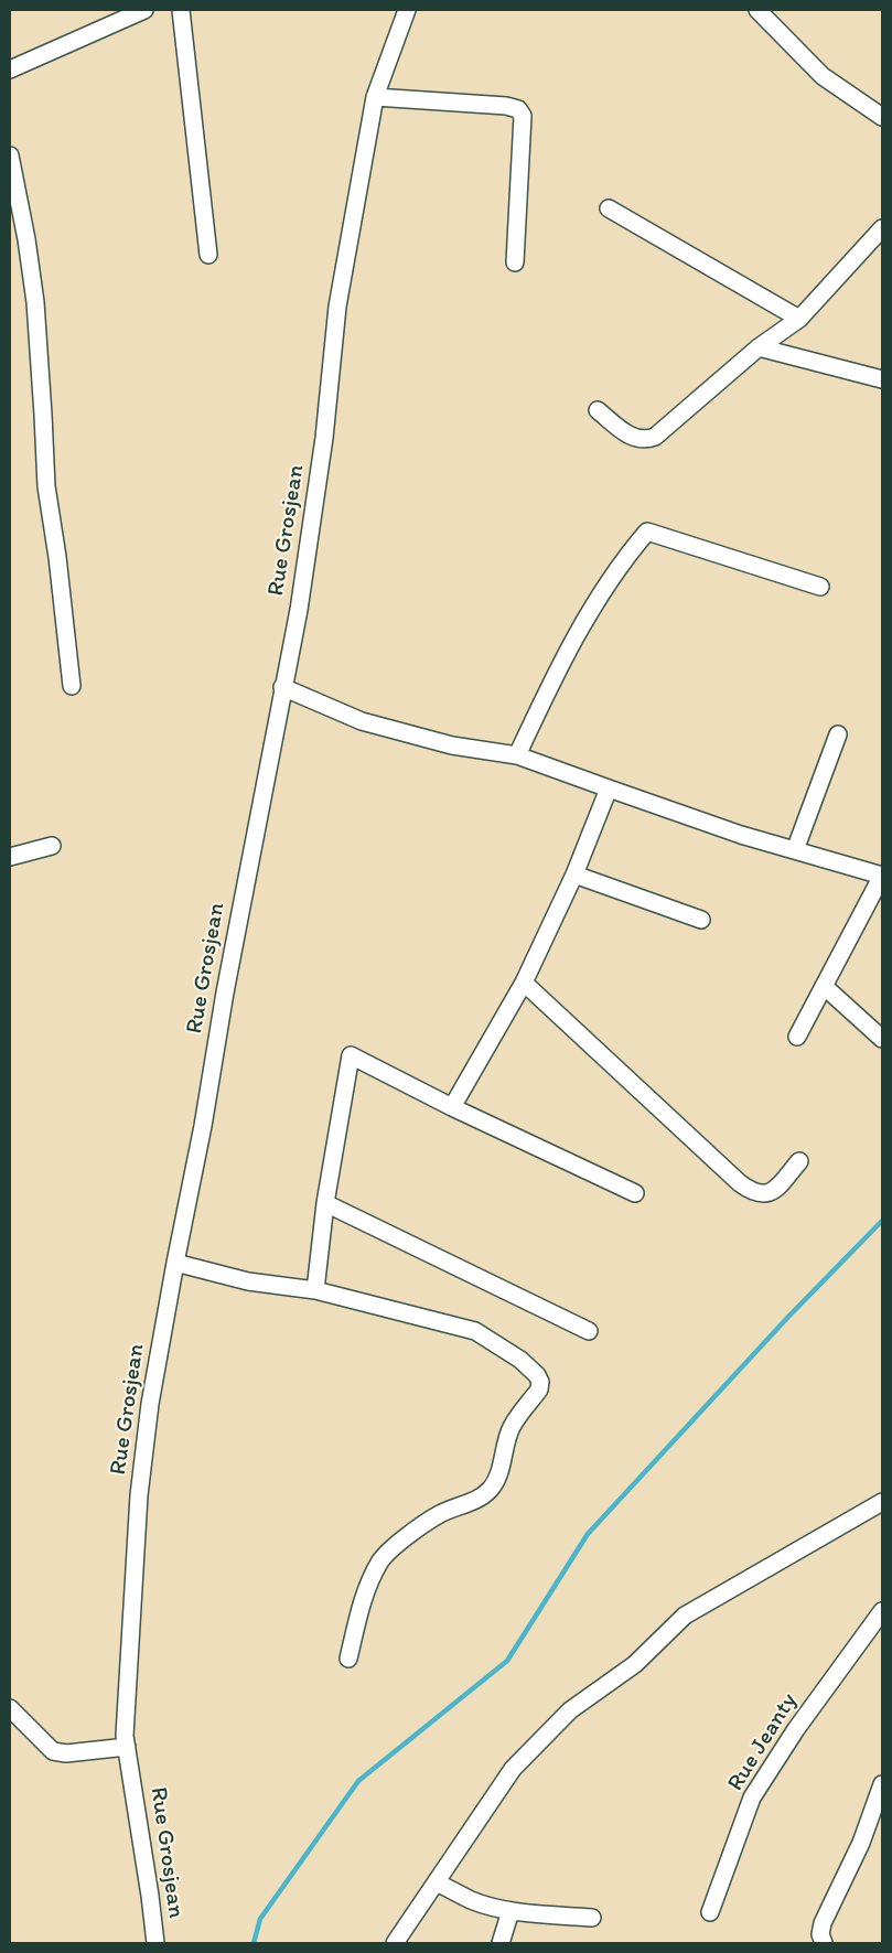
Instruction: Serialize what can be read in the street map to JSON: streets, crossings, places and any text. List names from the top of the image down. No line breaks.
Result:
{"streets":{"street":["Rue Grosjean","Rue Jeanty"]}}
